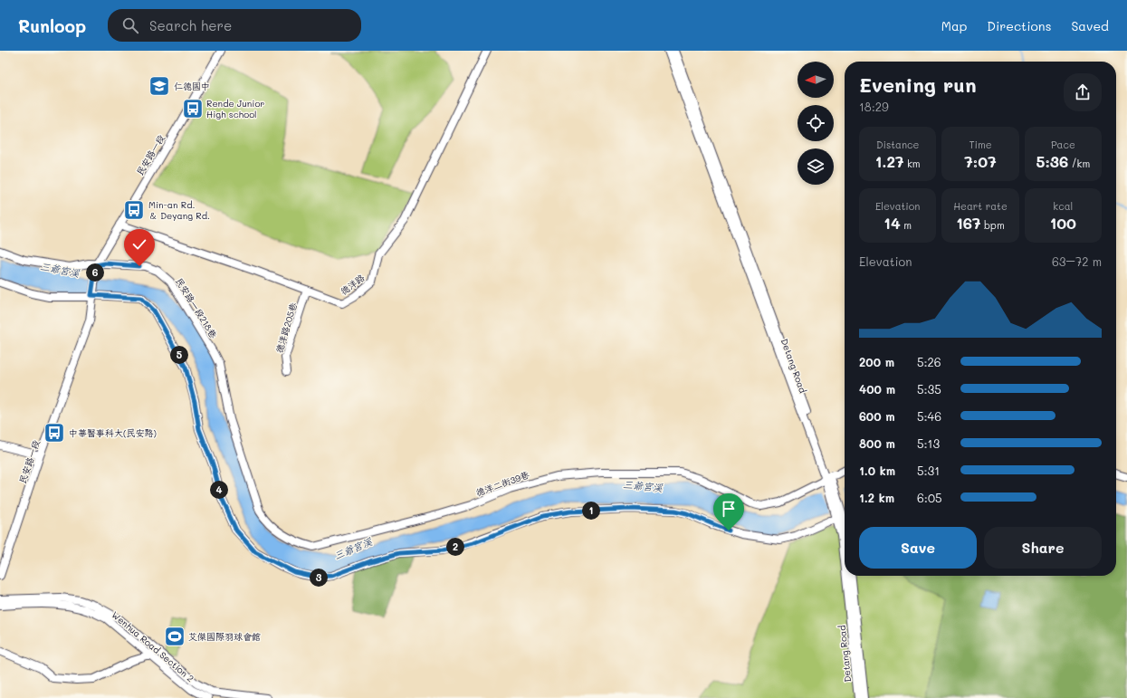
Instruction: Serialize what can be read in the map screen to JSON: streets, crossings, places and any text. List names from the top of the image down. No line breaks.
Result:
{"streets":{"street":["民安路一段","德洋路","民安路一段218巷","德洋路205巷","Detang Road","德洋二街39巷","Wenhua Road Section 2"]},"crossings":[["民安路一段","德洋路"],["民安路一段","民安路一段218巷"],["德洋路","德洋路205巷"],["民安路一段218巷","德洋二街39巷"],["Detang Road","德洋二街39巷"]],"water":["三爺宮溪"],"places":{"school or university":["仁德國中"],"bus stop":["Rende Junior High school","Min-an Rd. ＆ Deyang Rd.","中華醫事科大(民安路)"],"sports":["艾傑國際羽球會館"]},"north":"left","page":{"header":"Runloop","search":"Search here","nav":["Map","Directions","Saved"],"heading":["Evening run","18:29"],"stats":[["Distance","1.27 km"],["Time","7:07"],["Pace","5:36 /km"],["Elevation","14 m"],["Heart rate","167 bpm"],["kcal","100"]],"chart":["Elevation","63–72 m"],"pins":["6","5","4","1","2","3"],"list":[{"name":"200 m","note":"5:26"},{"name":"400 m","note":"5:35"},{"name":"600 m","note":"5:46"},{"name":"800 m","note":"5:13"},{"name":"1.0 km","note":"5:31"},{"name":"1.2 km","note":"6:05"}],"buttons":["Save","Share"]}}
